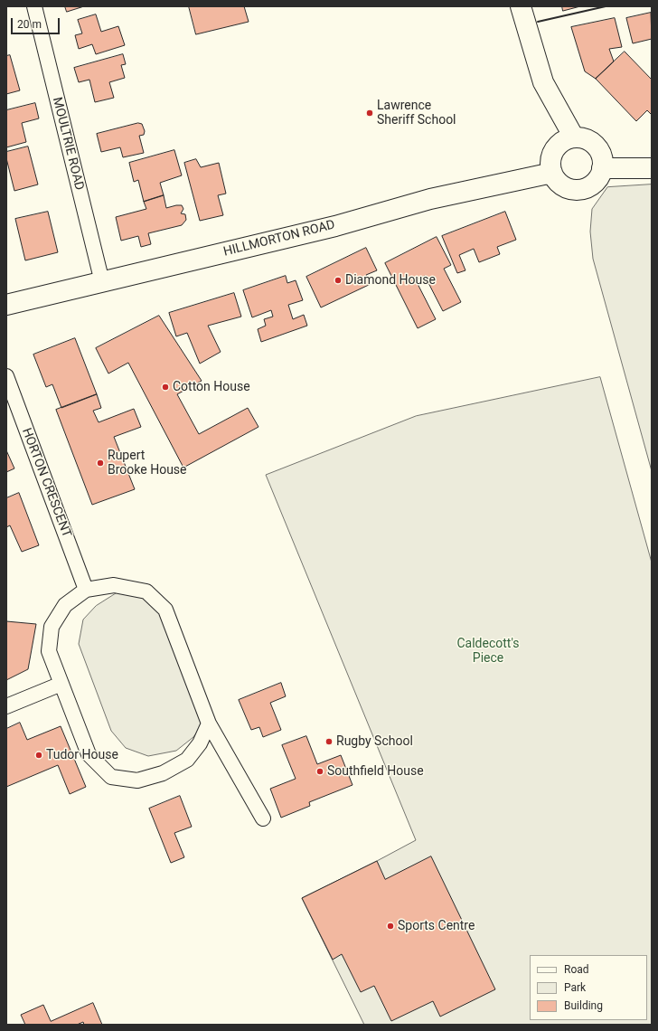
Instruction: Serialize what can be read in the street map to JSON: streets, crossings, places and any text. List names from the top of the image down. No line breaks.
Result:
{"streets":{"main road":["HILLMORTON ROAD"],"street":["MOULTRIE ROAD","HORTON CRESCENT"]},"crossings":[["MOULTRIE ROAD","HILLMORTON ROAD"]],"parks":["Caldecott's Piece"],"places":["Lawrence Sheriff School","Diamond House","Cotton House","Rupert Brooke House","Rugby School","Tudor House","Southfield House","Sports Centre"],"legend":["Road","Park","Building"],"scale_bar":"20 m"}
